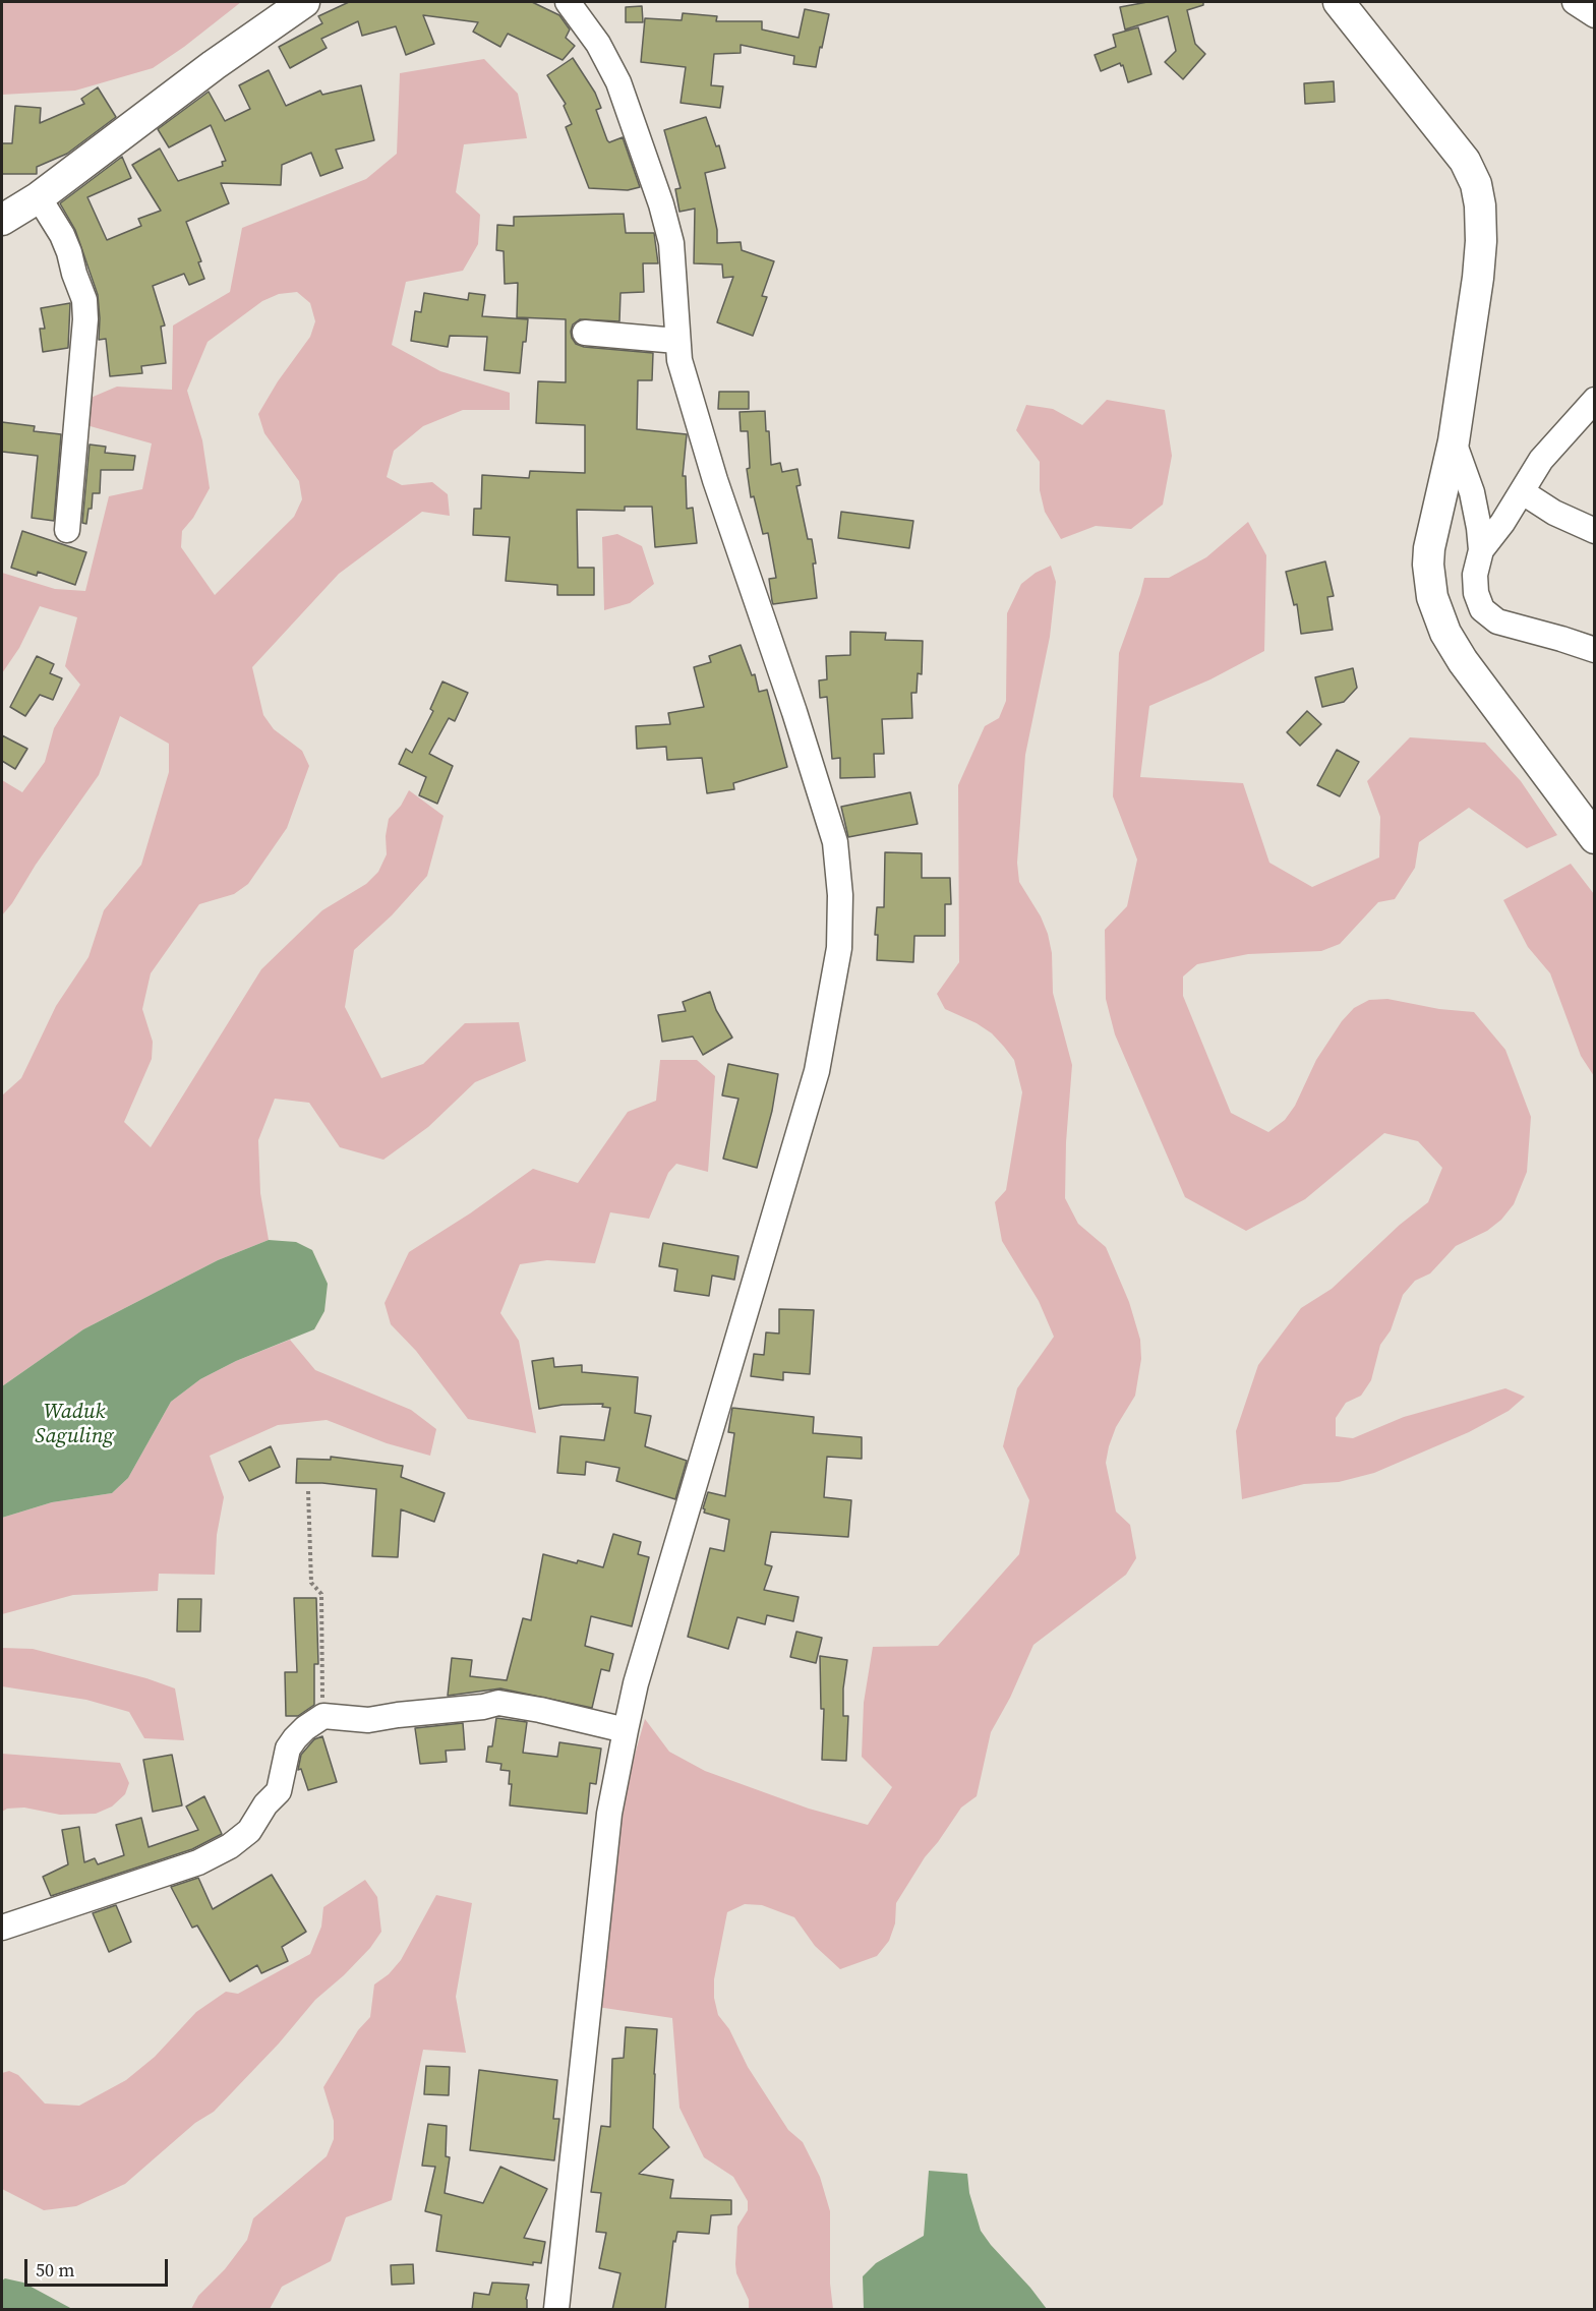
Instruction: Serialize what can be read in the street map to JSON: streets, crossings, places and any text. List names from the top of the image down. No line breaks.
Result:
{"water":["Waduk Saguling"],"scale_bar":"50 m"}
